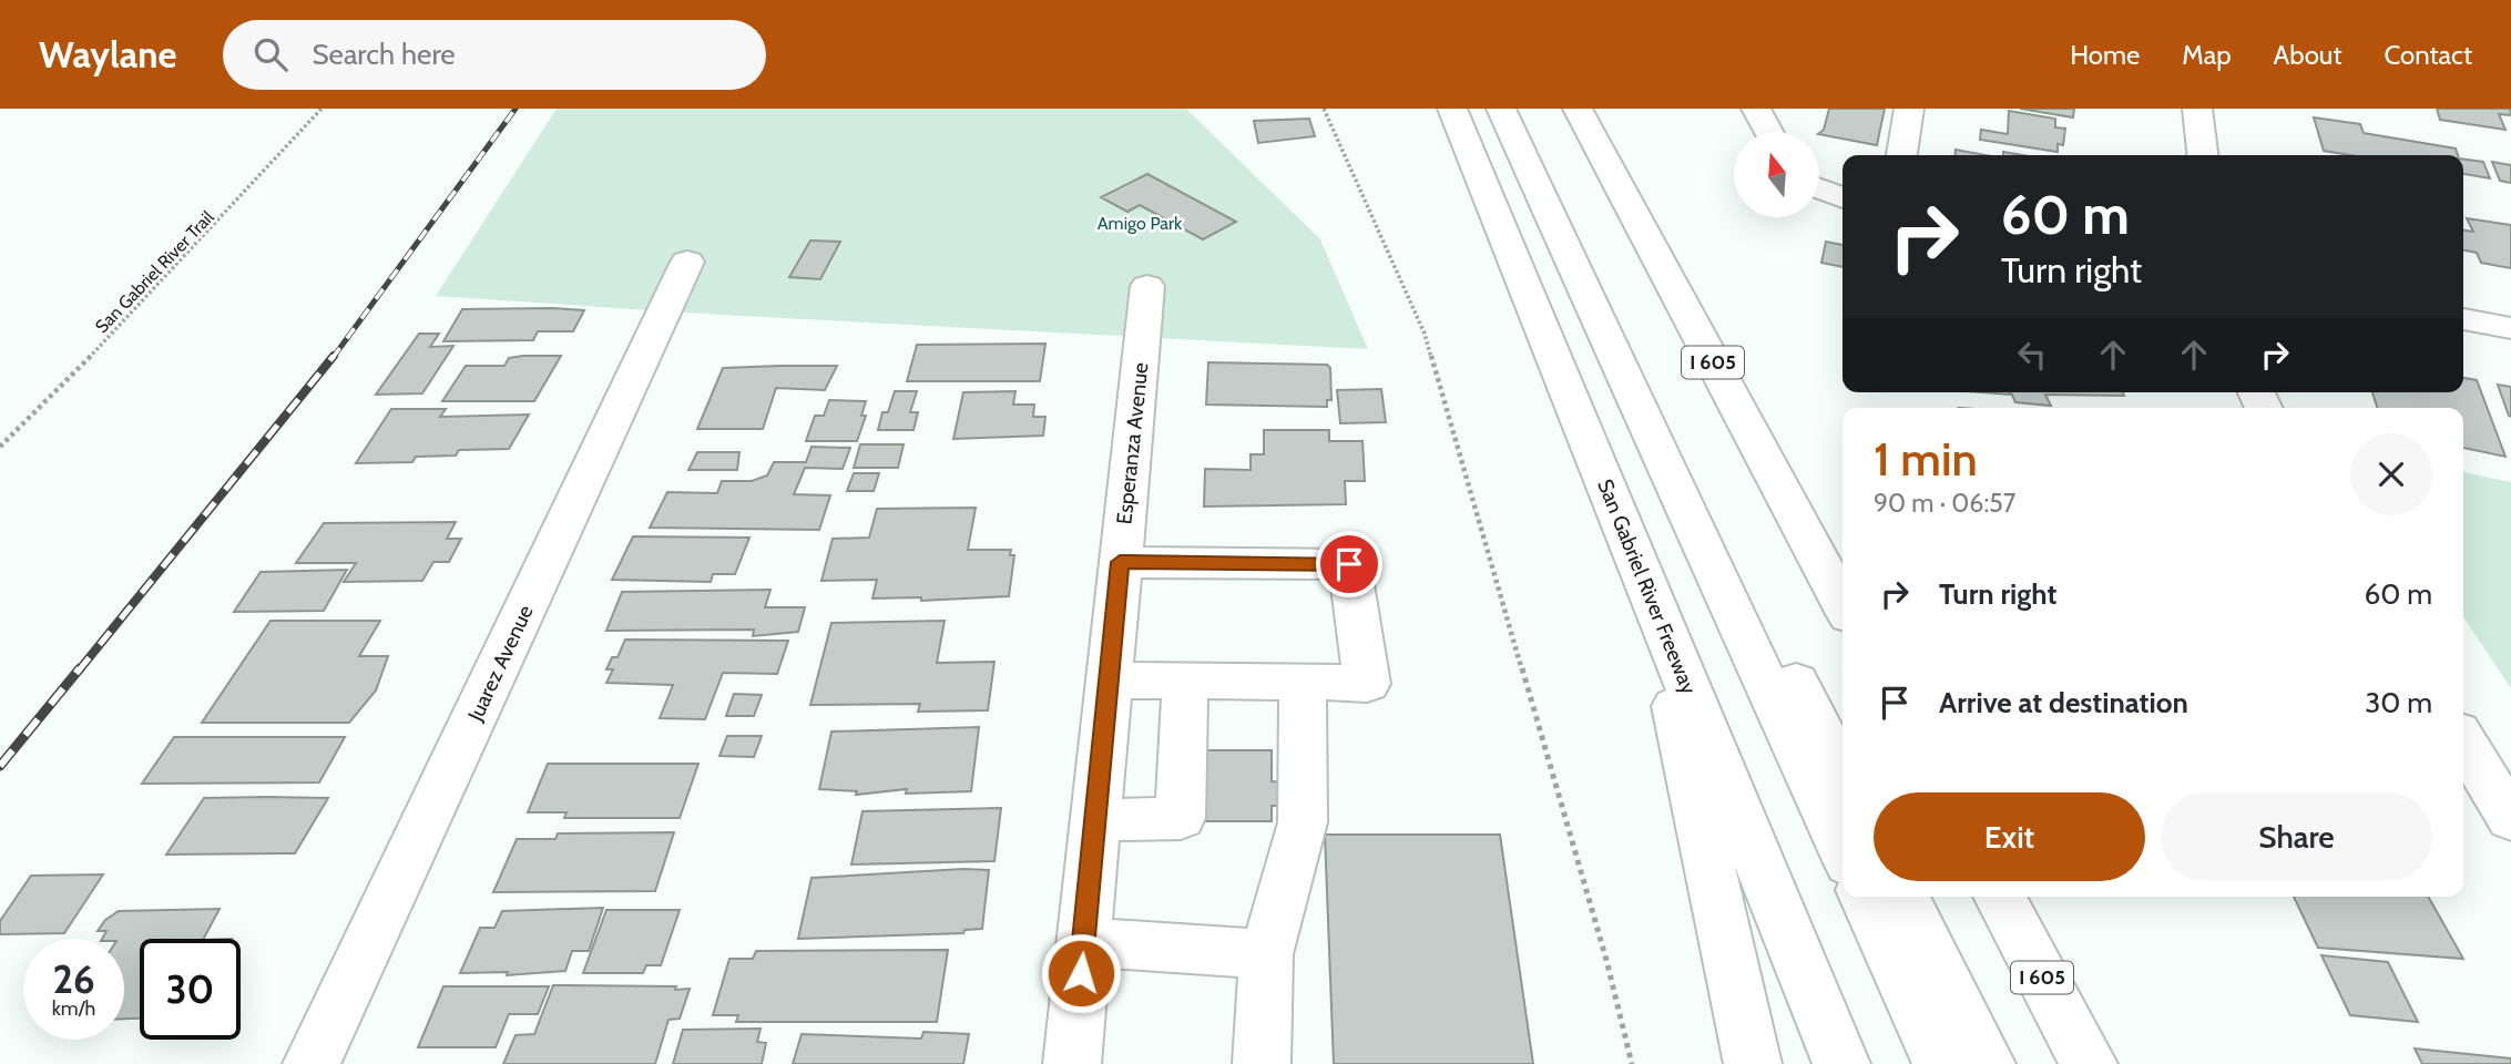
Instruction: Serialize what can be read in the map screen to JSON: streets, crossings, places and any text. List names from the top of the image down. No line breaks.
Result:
{"streets":{"main road":["I 605","Esperanza Avenue","San Gabriel River Freeway","Juarez Avenue"],"path":["San Gabriel River Trail"]},"parks":["Amigo Park"],"north":"top","page":{"header":"Waylane","search":"Search here","nav":["Home","Map","About","Contact"],"turn":["60 m","Turn right"],"heading":["1 min","90 m · 06:57"],"list":[{"name":"Turn right","value":"60 m"},{"name":"Arrive at destination","value":"30 m"}],"buttons":["Exit","Share"],"speed":"26 km/h","limit":"30"}}
